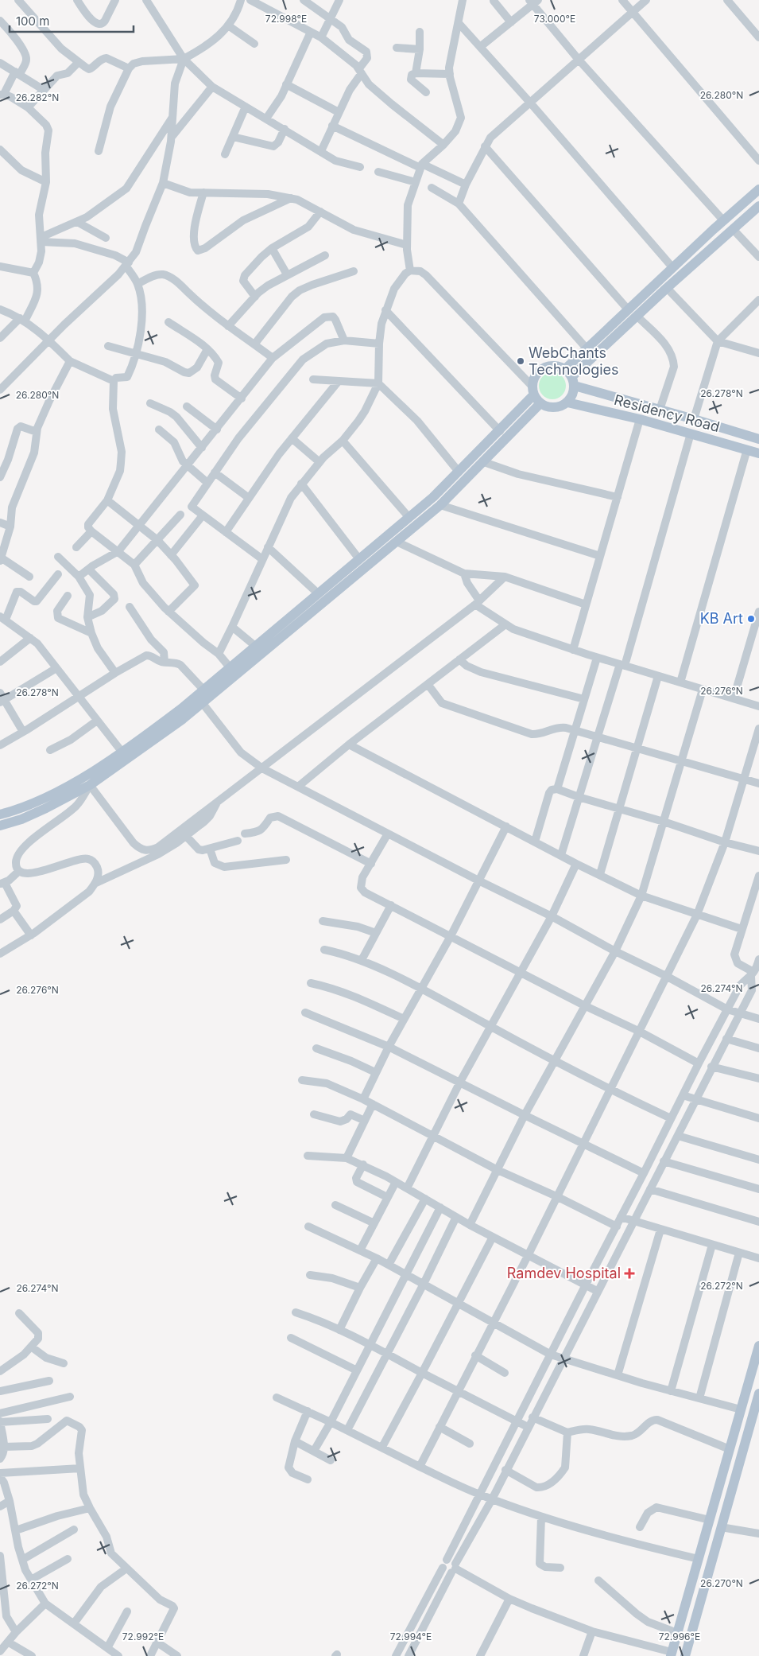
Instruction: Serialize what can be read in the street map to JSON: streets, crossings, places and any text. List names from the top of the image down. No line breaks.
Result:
{"streets":{"main road":["Residency Road"]},"places":{"other":["WebChants Technologies","KB Art"],"health":["Ramdev Hospital"]},"scale_bar":"100 m","coordinates":["72.998°E","73.000°E","26.280°N","26.282°N","26.278°N","26.276°N","26.274°N","26.272°N","26.270°N","72.992°E","72.994°E","72.996°E"]}
